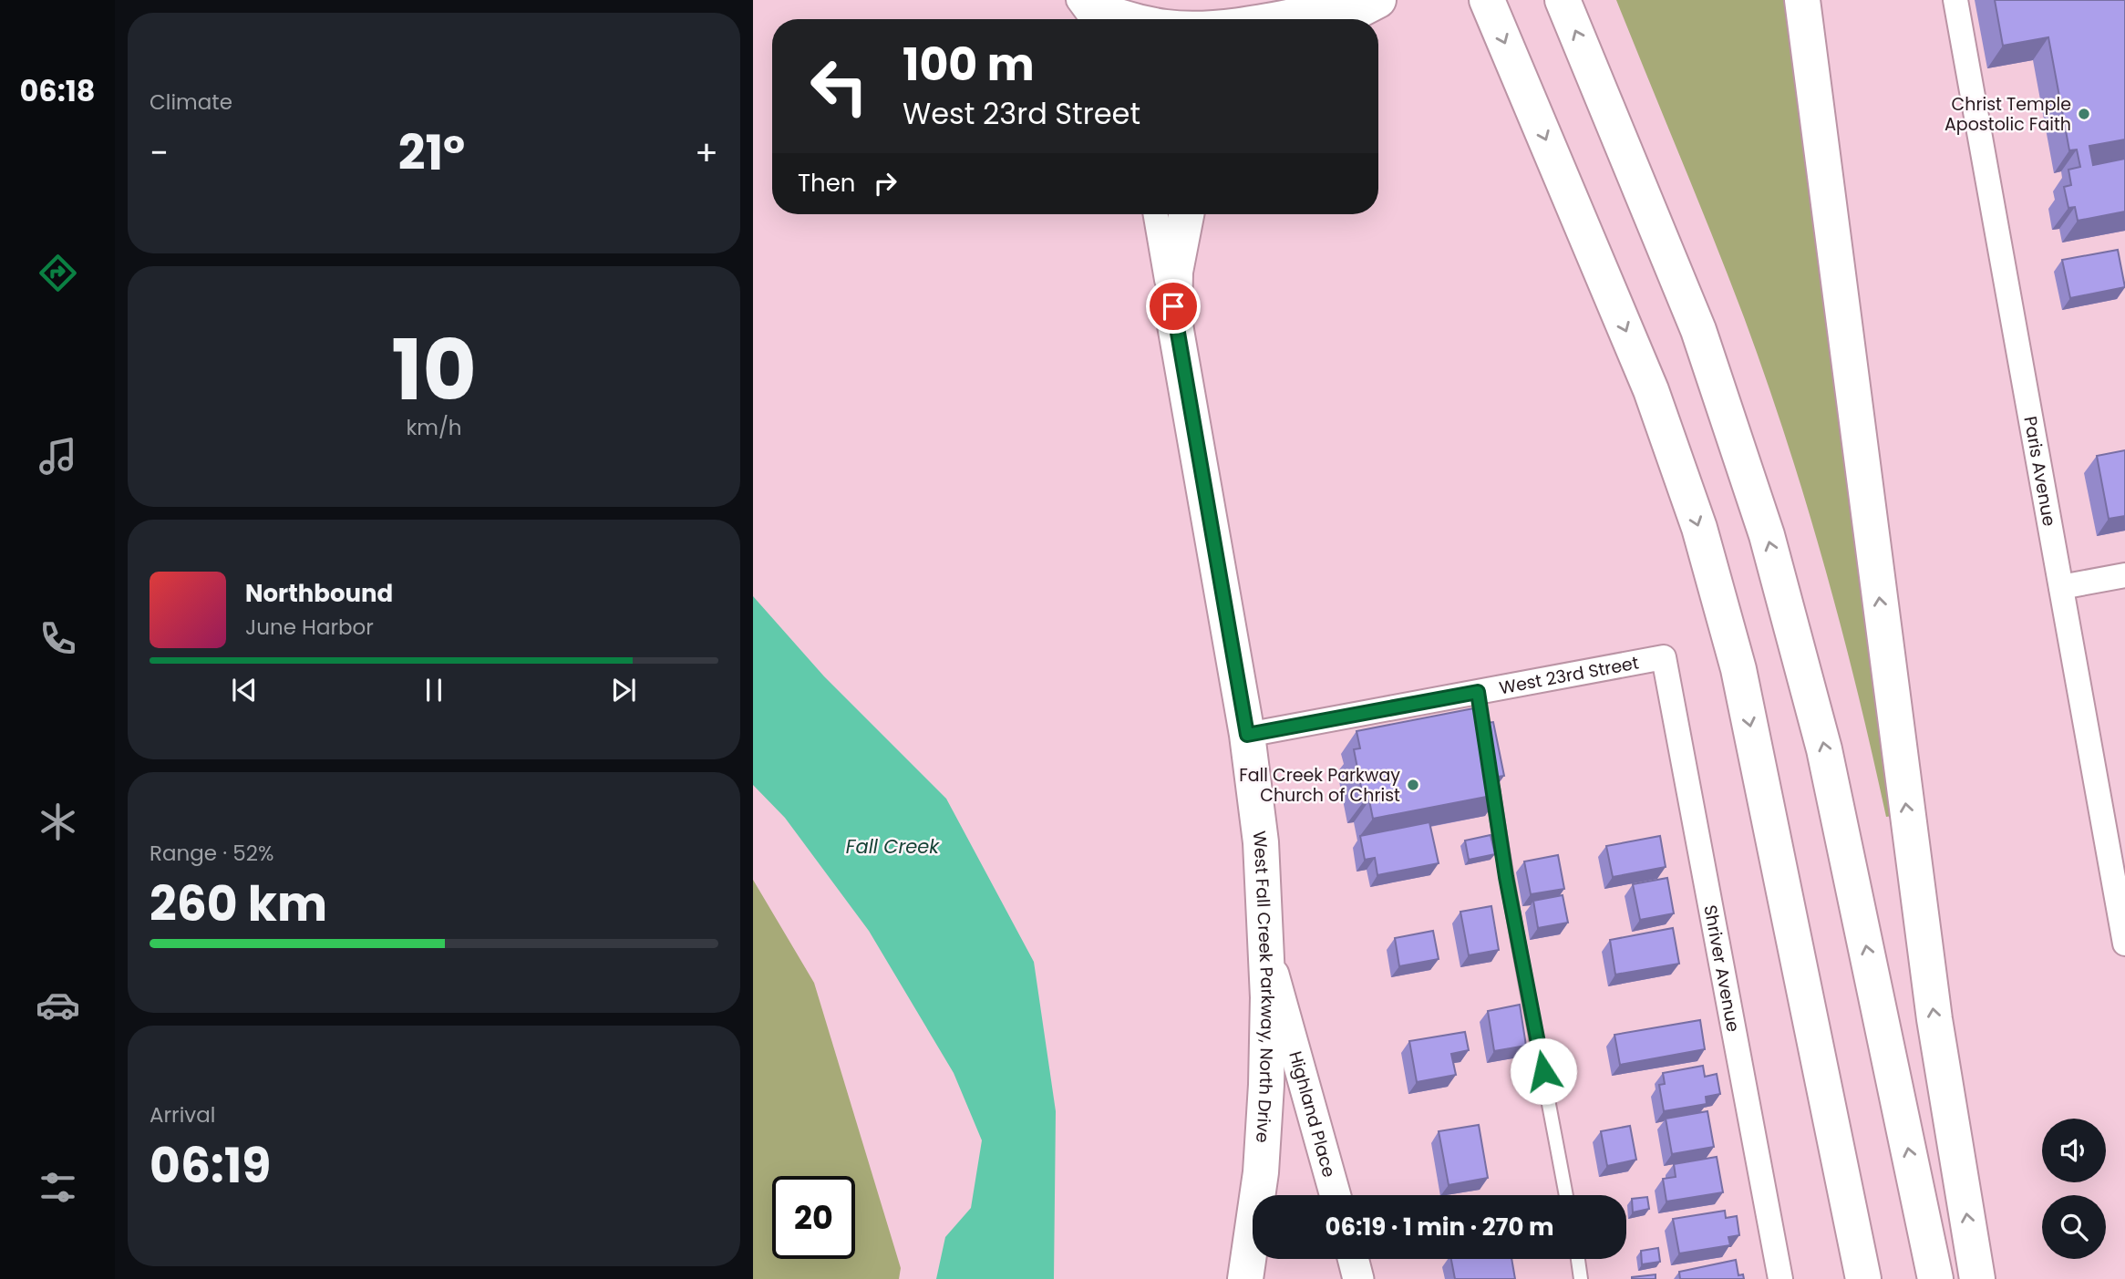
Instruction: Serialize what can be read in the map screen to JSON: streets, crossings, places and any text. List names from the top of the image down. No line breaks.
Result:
{"streets":{"main road":["West Fall Creek Parkway, North Drive"],"street":["Paris Avenue","West 23rd Street","Shriver Avenue","Highland Place"]},"crossings":[["West 23rd Street","Shriver Avenue"],["West 23rd Street","West Fall Creek Parkway, North Drive"],["West Fall Creek Parkway, North Drive","Highland Place"]],"water":["Fall Creek"],"places":["Christ Temple Apostolic Faith","Fall Creek Parkway Church of Christ"],"page":{"tabs":"06:18","tile":["Climate",["10","km/h"],["Range · 52%","260 km"],["Arrival","06:19"]],"turn":["100 m","West 23rd Street"],"heat":["−","21°","+"],"then":"Then","song":["Northbound","June Harbor"],"limit":"20","trip":"06:19 · 1 min · 270 m"}}
